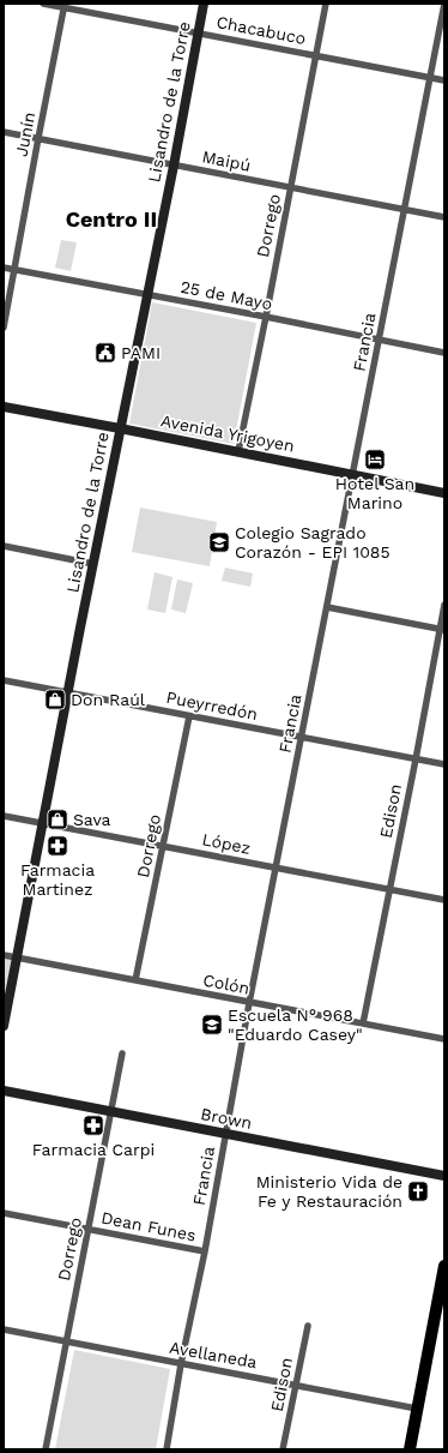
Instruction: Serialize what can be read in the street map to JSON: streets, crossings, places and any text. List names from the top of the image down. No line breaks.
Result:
{"streets":{"main road":["Lisandro de la Torre","Avenida Yrigoyen","Brown"],"street":["Chacabuco","Junín","Maipú","Dorrego","25 de Mayo","Francia","Pueyrredón","Edison","López","Colón","Dean Funes","Avellaneda"]},"crossings":[["Chacabuco","Lisandro de la Torre"],["Chacabuco","Junín"],["Chacabuco","Dorrego"],["Chacabuco","Francia"],["Lisandro de la Torre","Maipú"],["Lisandro de la Torre","25 de Mayo"],["Lisandro de la Torre","Avenida Yrigoyen"],["Lisandro de la Torre","Pueyrredón"],["Lisandro de la Torre","López"],["Lisandro de la Torre","Colón"],["Junín","Maipú"],["Junín","25 de Mayo"],["Maipú","Dorrego"],["Maipú","Francia"],["Dorrego","25 de Mayo"],["Dorrego","Avenida Yrigoyen"],["Dorrego","Pueyrredón"],["Dorrego","López"],["Dorrego","Colón"],["Dorrego","Brown"],["Dorrego","Dean Funes"],["Dorrego","Avellaneda"],["25 de Mayo","Francia"],["Francia","Avenida Yrigoyen"],["Francia","Pueyrredón"],["Francia","López"],["Francia","Colón"],["Francia","Brown"],["Francia","Dean Funes"],["Francia","Avellaneda"],["Pueyrredón","Edison"],["Edison","López"],["Edison","Colón"],["Edison","Avellaneda"]],"districts":["Centro II"],"places":{"public building":["PAMI"],"hotel":["Hotel San Marino"],"school or university":["Colegio Sagrado Corazón - EPI 1085","Escuela N° 968 \"Eduardo Casey\""],"shop":["Don Raúl","Sava"],"pharmacy":["Farmacia Martinez","Farmacia Carpi"],"church":["Ministerio Vida de Fe y Restauración"]}}
